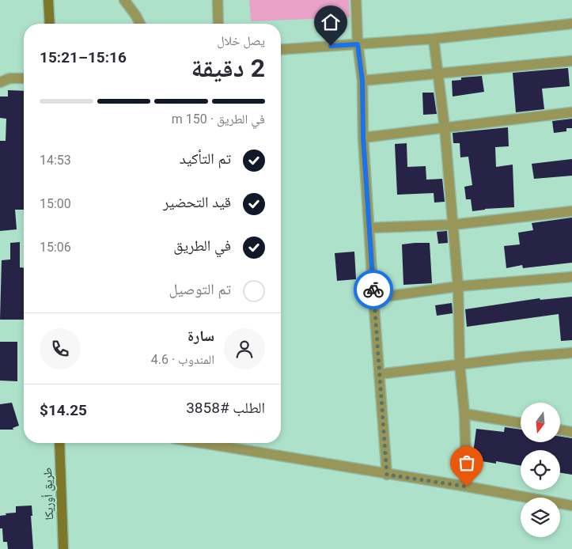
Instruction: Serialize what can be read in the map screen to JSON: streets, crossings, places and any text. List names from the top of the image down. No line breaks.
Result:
{"streets":{"street":["طريق أوريكا"]},"north":"bottom","page":{"heading":["2 دقيقة","يصل خلال","15:16–15:21"],"panel":["سارة","المندوب · 4.6","الطلب #3858","$14.25"],"bar":"في الطريق · 150 m","list":[["تم التأكيد","14:53"],["قيد التحضير","15:00"],["في الطريق","15:06"],"تم التوصيل"]}}
